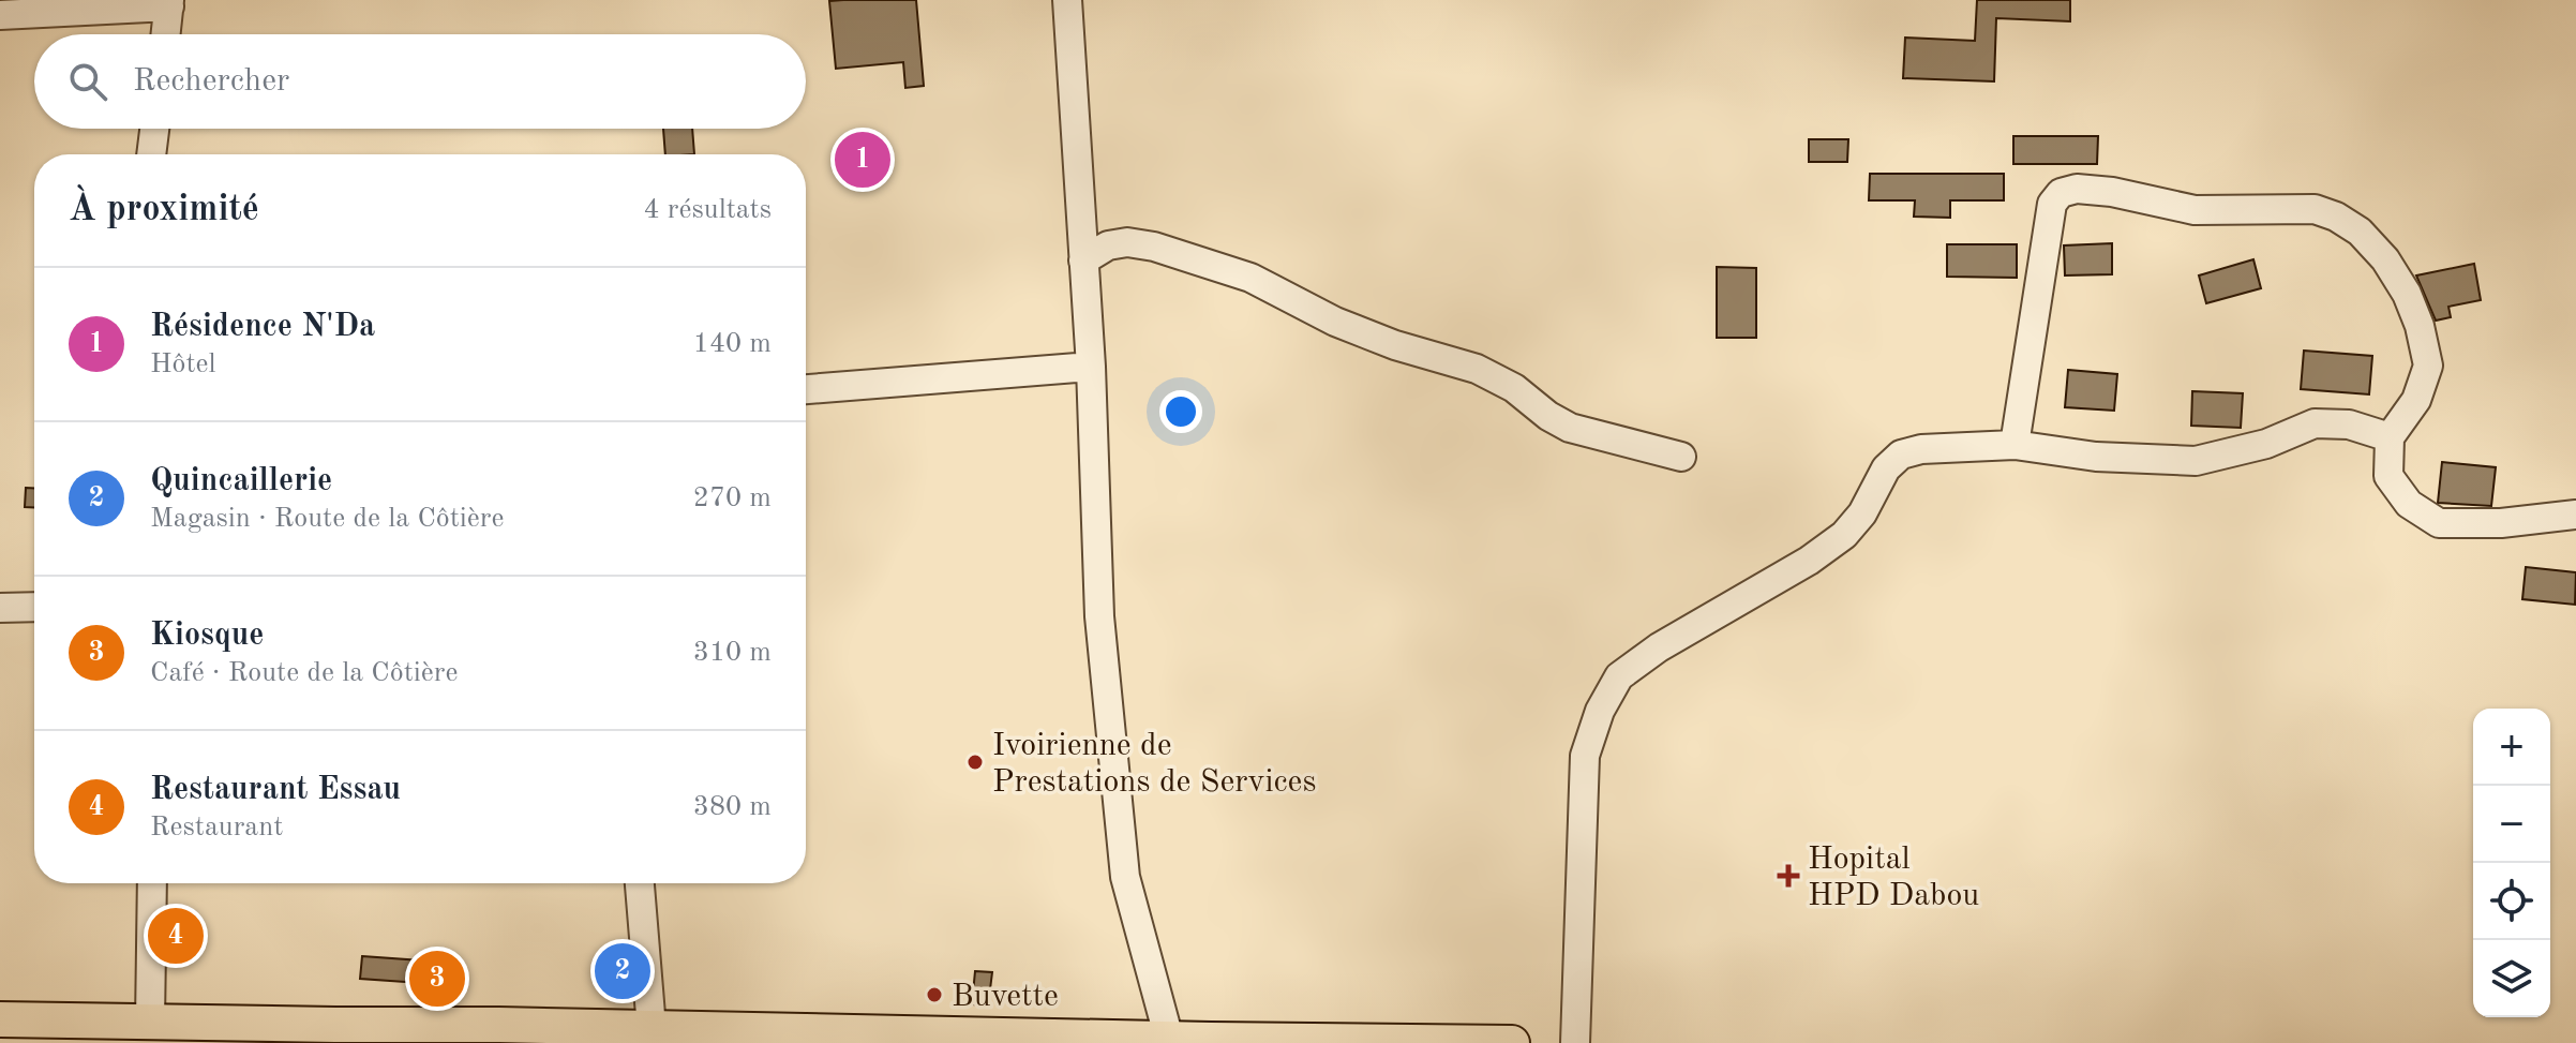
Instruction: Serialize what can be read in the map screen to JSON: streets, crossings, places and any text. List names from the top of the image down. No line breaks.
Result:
{"places":{"other":["Ivoirienne de Prestations de Services","Buvette"],"health":["Hopital HPD Dabou"]},"page":{"search":"Rechercher","pins":["1","4","2","3"],"heading":["À proximité","4 résultats"],"list":[{"mark":"1","name":"Résidence N'Da","note":"Hôtel","value":"140 m"},{"mark":"2","name":"Quincaillerie","note":"Magasin · Route de la Côtière","value":"270 m"},{"mark":"3","name":"Kiosque","note":"Café · Route de la Côtière","value":"310 m"},{"mark":"4","name":"Restaurant Essau","note":"Restaurant","value":"380 m"}],"map_buttons":["+","−"]}}
